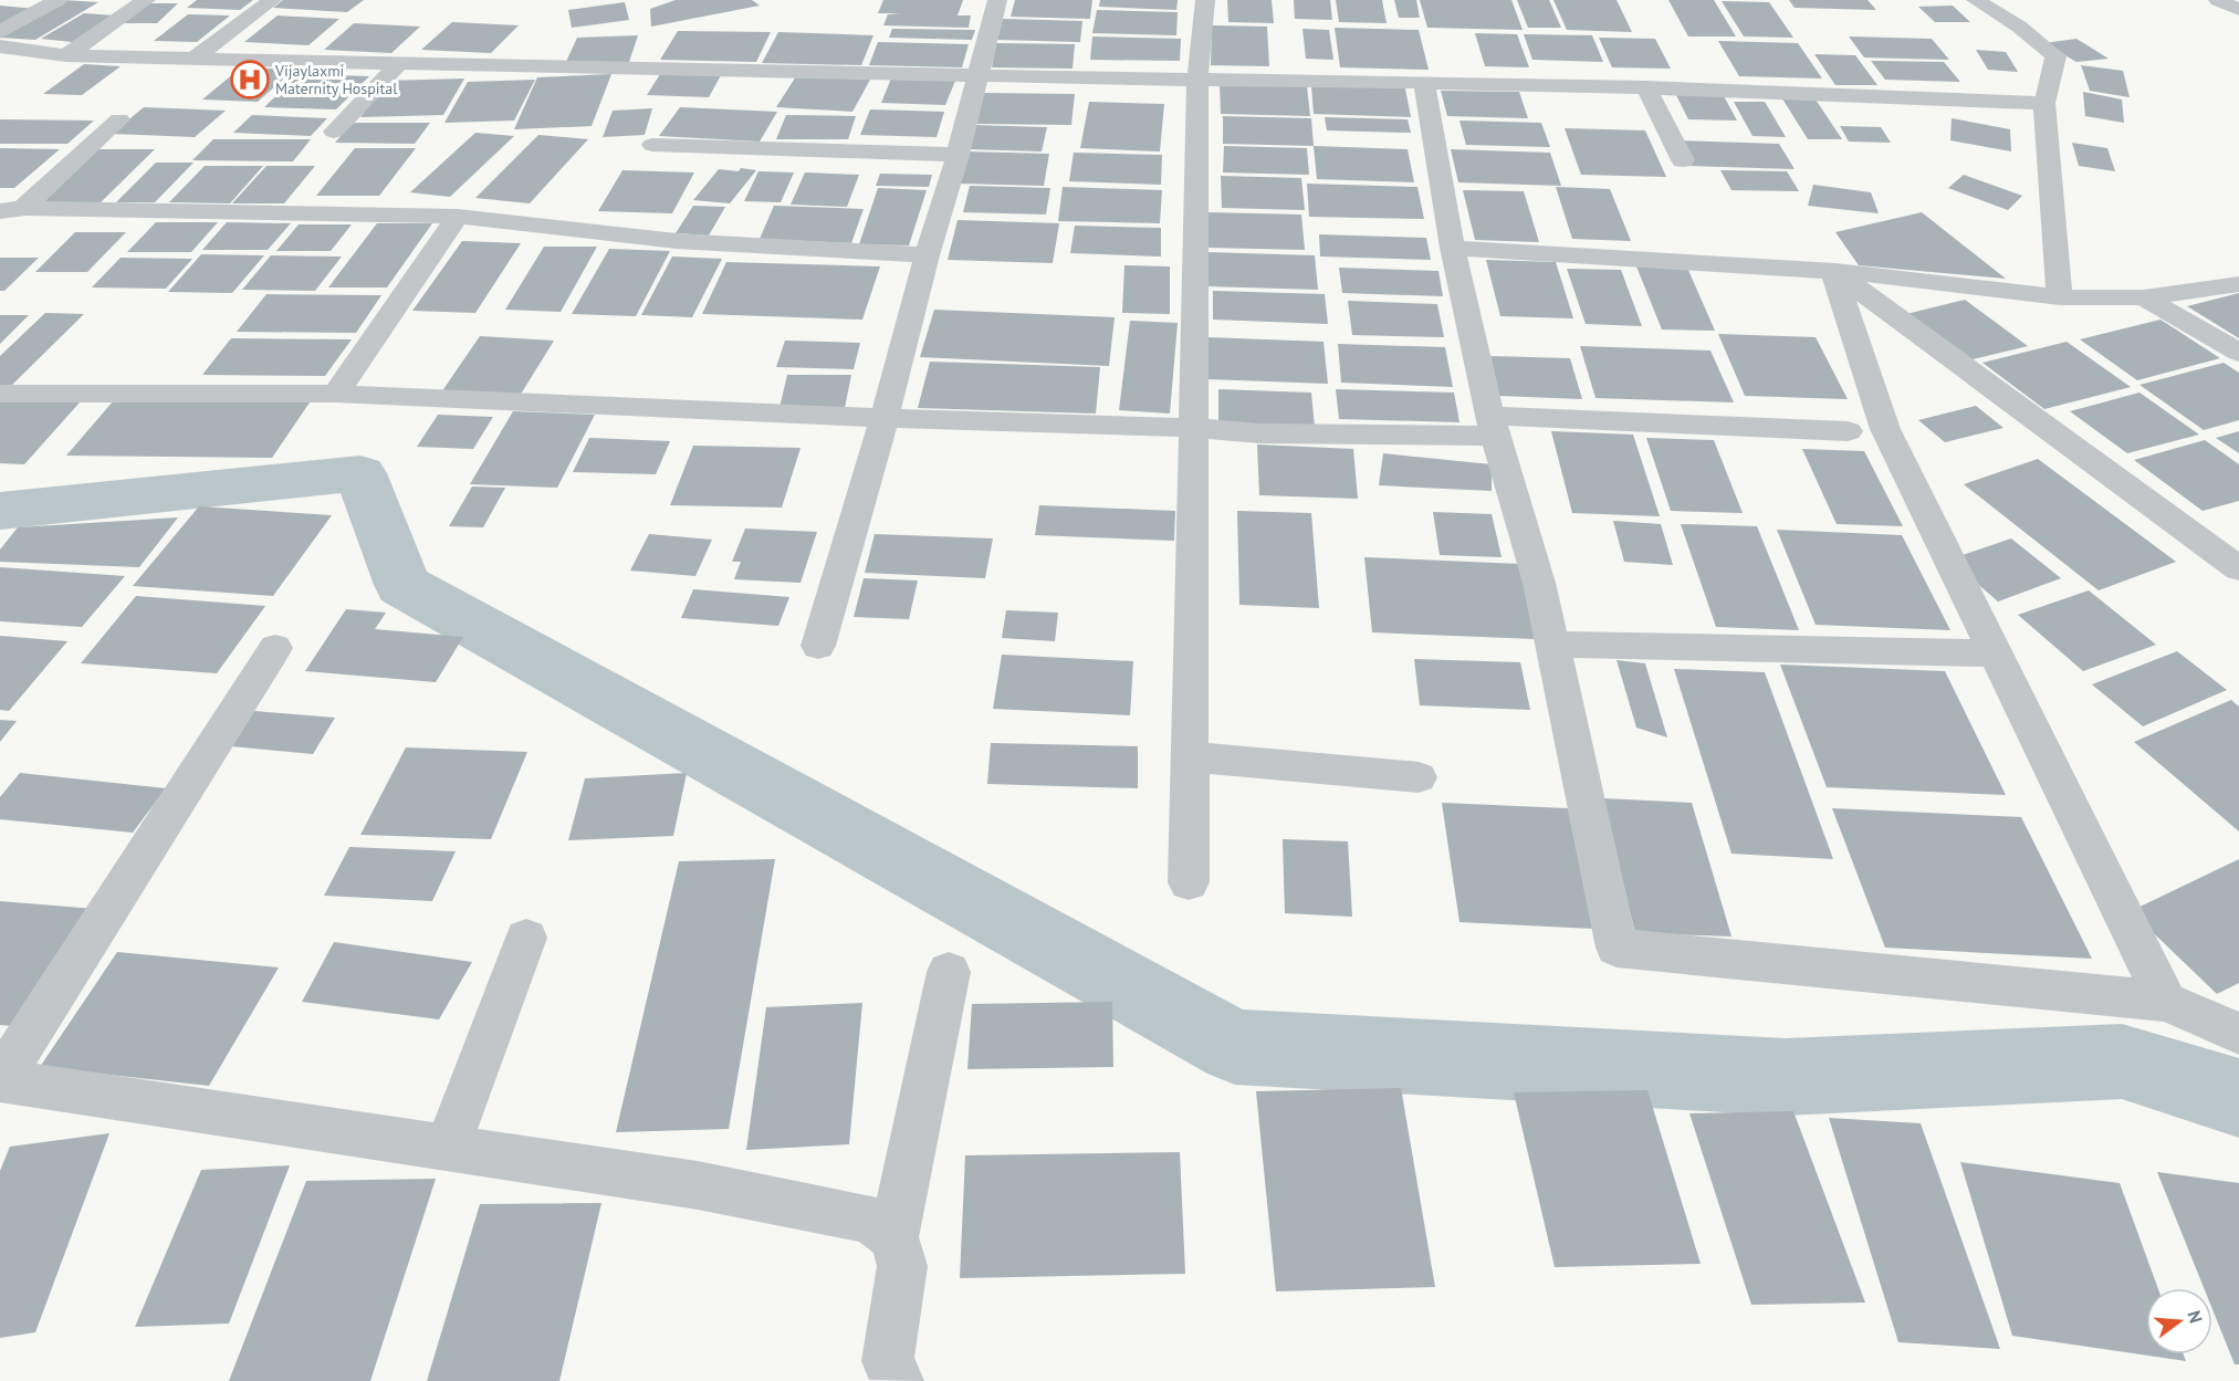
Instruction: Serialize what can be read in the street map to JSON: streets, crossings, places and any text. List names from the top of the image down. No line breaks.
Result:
{"places":{"hospital":["Vijaylaxmi Maternity Hospital"]},"north":"right"}
